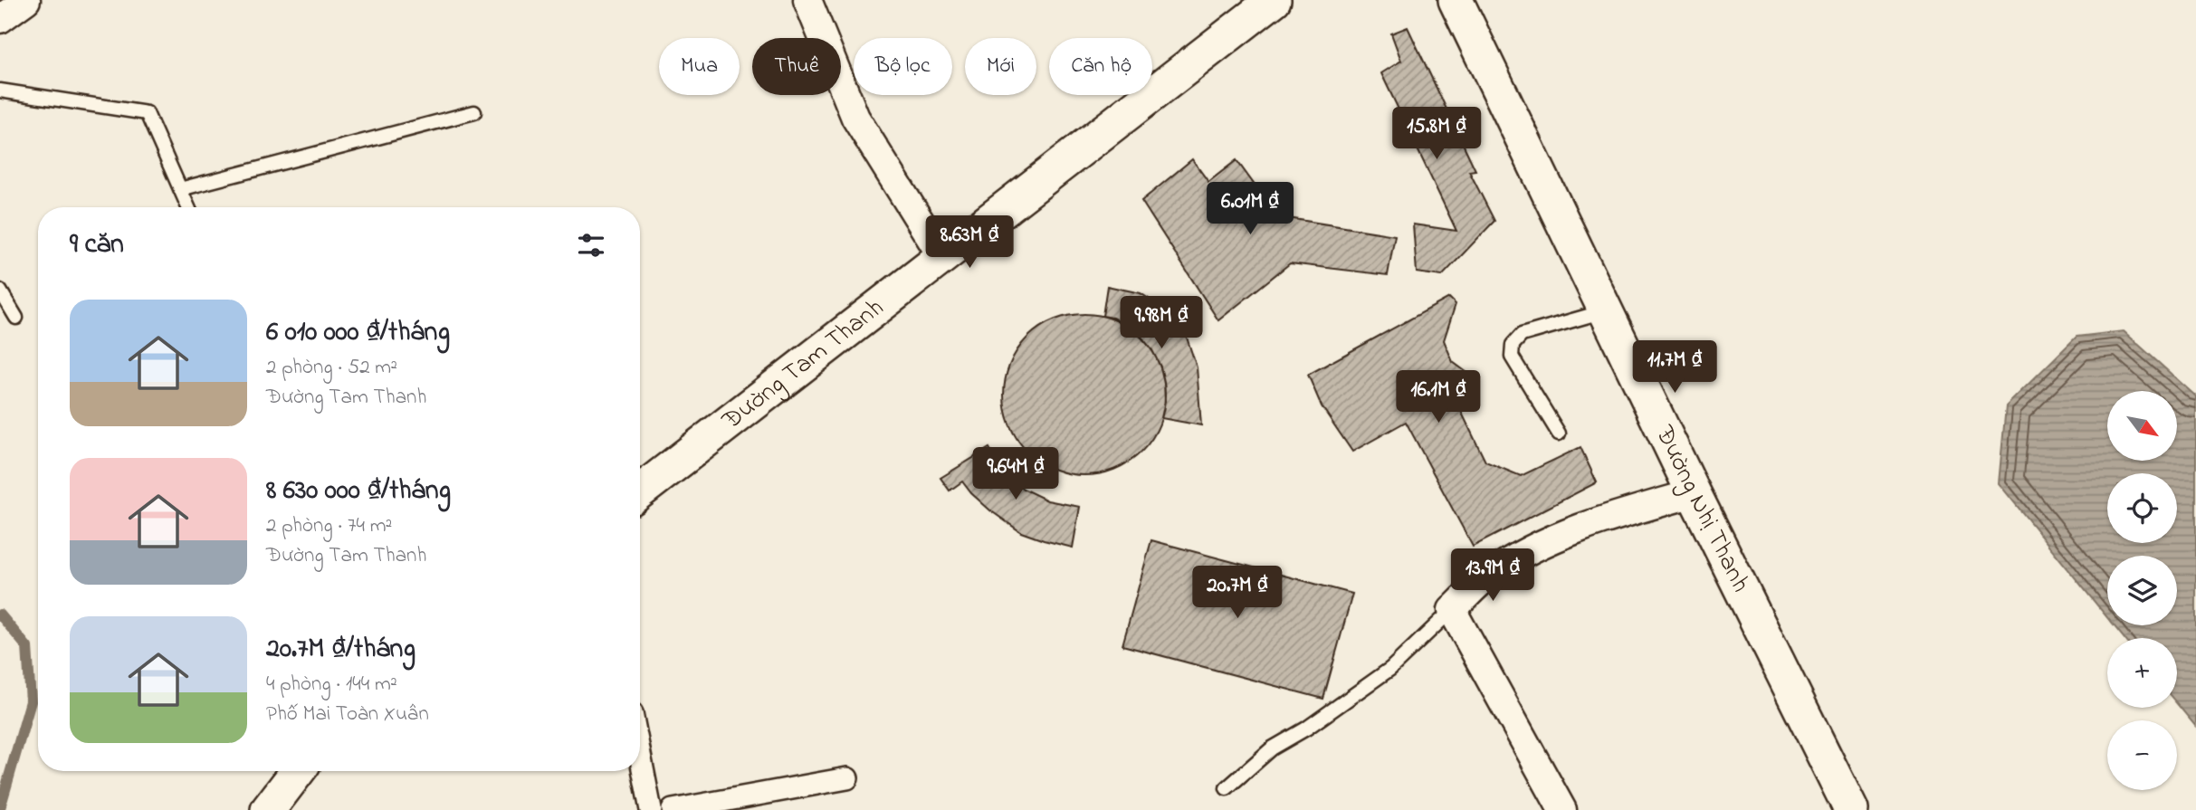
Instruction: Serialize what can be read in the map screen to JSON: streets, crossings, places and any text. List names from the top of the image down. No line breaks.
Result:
{"streets":{"street":["Đường Tam Thanh","Đường Nhị Thanh"]},"north":"bottom right","page":{"chip":["Mua","Thuê","Bộ lọc","Mới","Căn hộ"],"price":["15.8M ₫","6.01M ₫","8.63M ₫","9.98M ₫","11.7M ₫","16.1M ₫","9.64M ₫","13.9M ₫","20.7M ₫"],"heading":"9 căn","list":[{"name":"6 010 000 ₫/tháng","note":"2 phòng · 52 m² · Đường Tam Thanh"},{"name":"8 630 000 ₫/tháng","note":"2 phòng · 74 m² · Đường Tam Thanh"},{"name":"20.7M ₫/tháng","note":"4 phòng · 144 m² · Phố Mai Toàn Xuân"}],"map_buttons":["+","−"]}}
